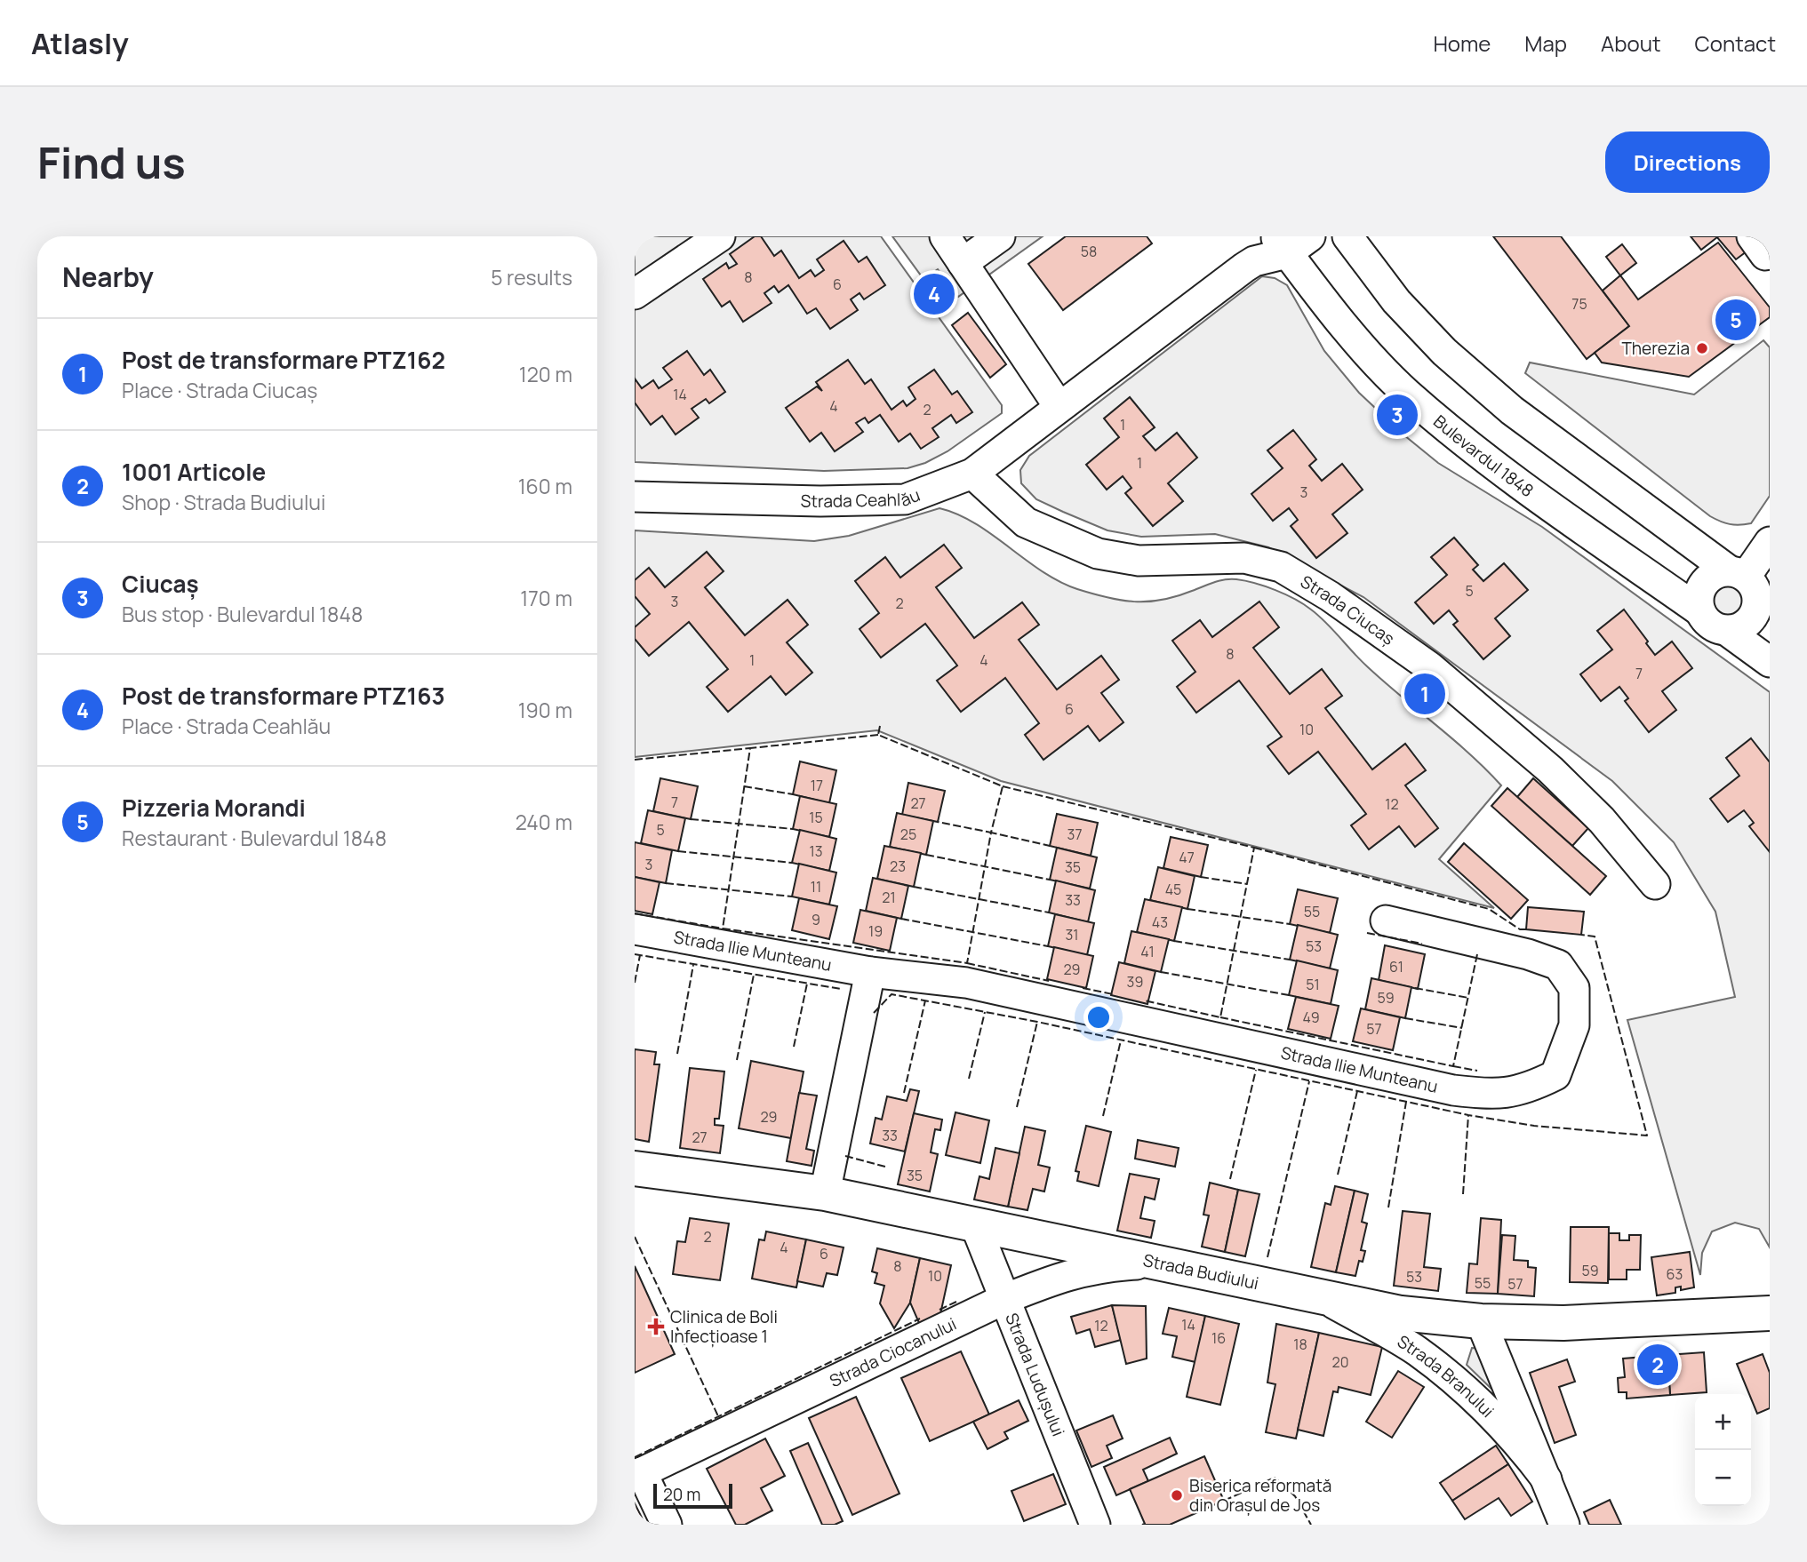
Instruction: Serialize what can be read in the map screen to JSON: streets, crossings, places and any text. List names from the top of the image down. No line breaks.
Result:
{"streets":{"main road":["Strada Budiului"],"street":["Bulevardul 1848","Strada Ceahlău","Strada Ciucaș","Strada Ilie Munteanu","Strada Ciocanului","Strada Ludușului","Strada Branului"]},"crossings":[["Bulevardul 1848","Strada Ceahlău"],["Strada Ceahlău","Strada Ciucaș"],["Strada Budiului","Strada Ciocanului"],["Strada Budiului","Strada Ludușului"],["Strada Budiului","Strada Branului"],["Strada Ciocanului","Strada Ludușului"]],"places":{"other":["Therezia","Biserica reformată din Orașul de Jos"],"health":["Clinica de Boli Infecțioase 1"]},"house_numbers":["58","8","6","75","14","4","2","1","1","3","5","3","2","8","1","4","7","6","10","17","7","27","12","15","5","25","37","13","47","3","23","35","11","45","21","33","55","9","43","19","31","53","41","61","29","39","51","59","49","57","29","33","27","35","2","4","6","8","59","63","10","53","55","57","14","12","16","18","20"],"scale_bar":"20 m","page":{"header":"Atlasly","nav":["Home","Map","About","Contact"],"buttons":"Directions","title":"Find us","heading":["Nearby","5 results"],"pins":["4","5","3","1","2"],"list":[{"mark":"1","name":"Post de transformare PTZ162","note":"Place · Strada Ciucaș","value":"120 m"},{"mark":"2","name":"1001 Articole","note":"Shop · Strada Budiului","value":"160 m"},{"mark":"3","name":"Ciucaș","note":"Bus stop · Bulevardul 1848","value":"170 m"},{"mark":"4","name":"Post de transformare PTZ163","note":"Place · Strada Ceahlău","value":"190 m"},{"mark":"5","name":"Pizzeria Morandi","note":"Restaurant · Bulevardul 1848","value":"240 m"}],"map_buttons":["+","−"],"scale":"20 m"}}
